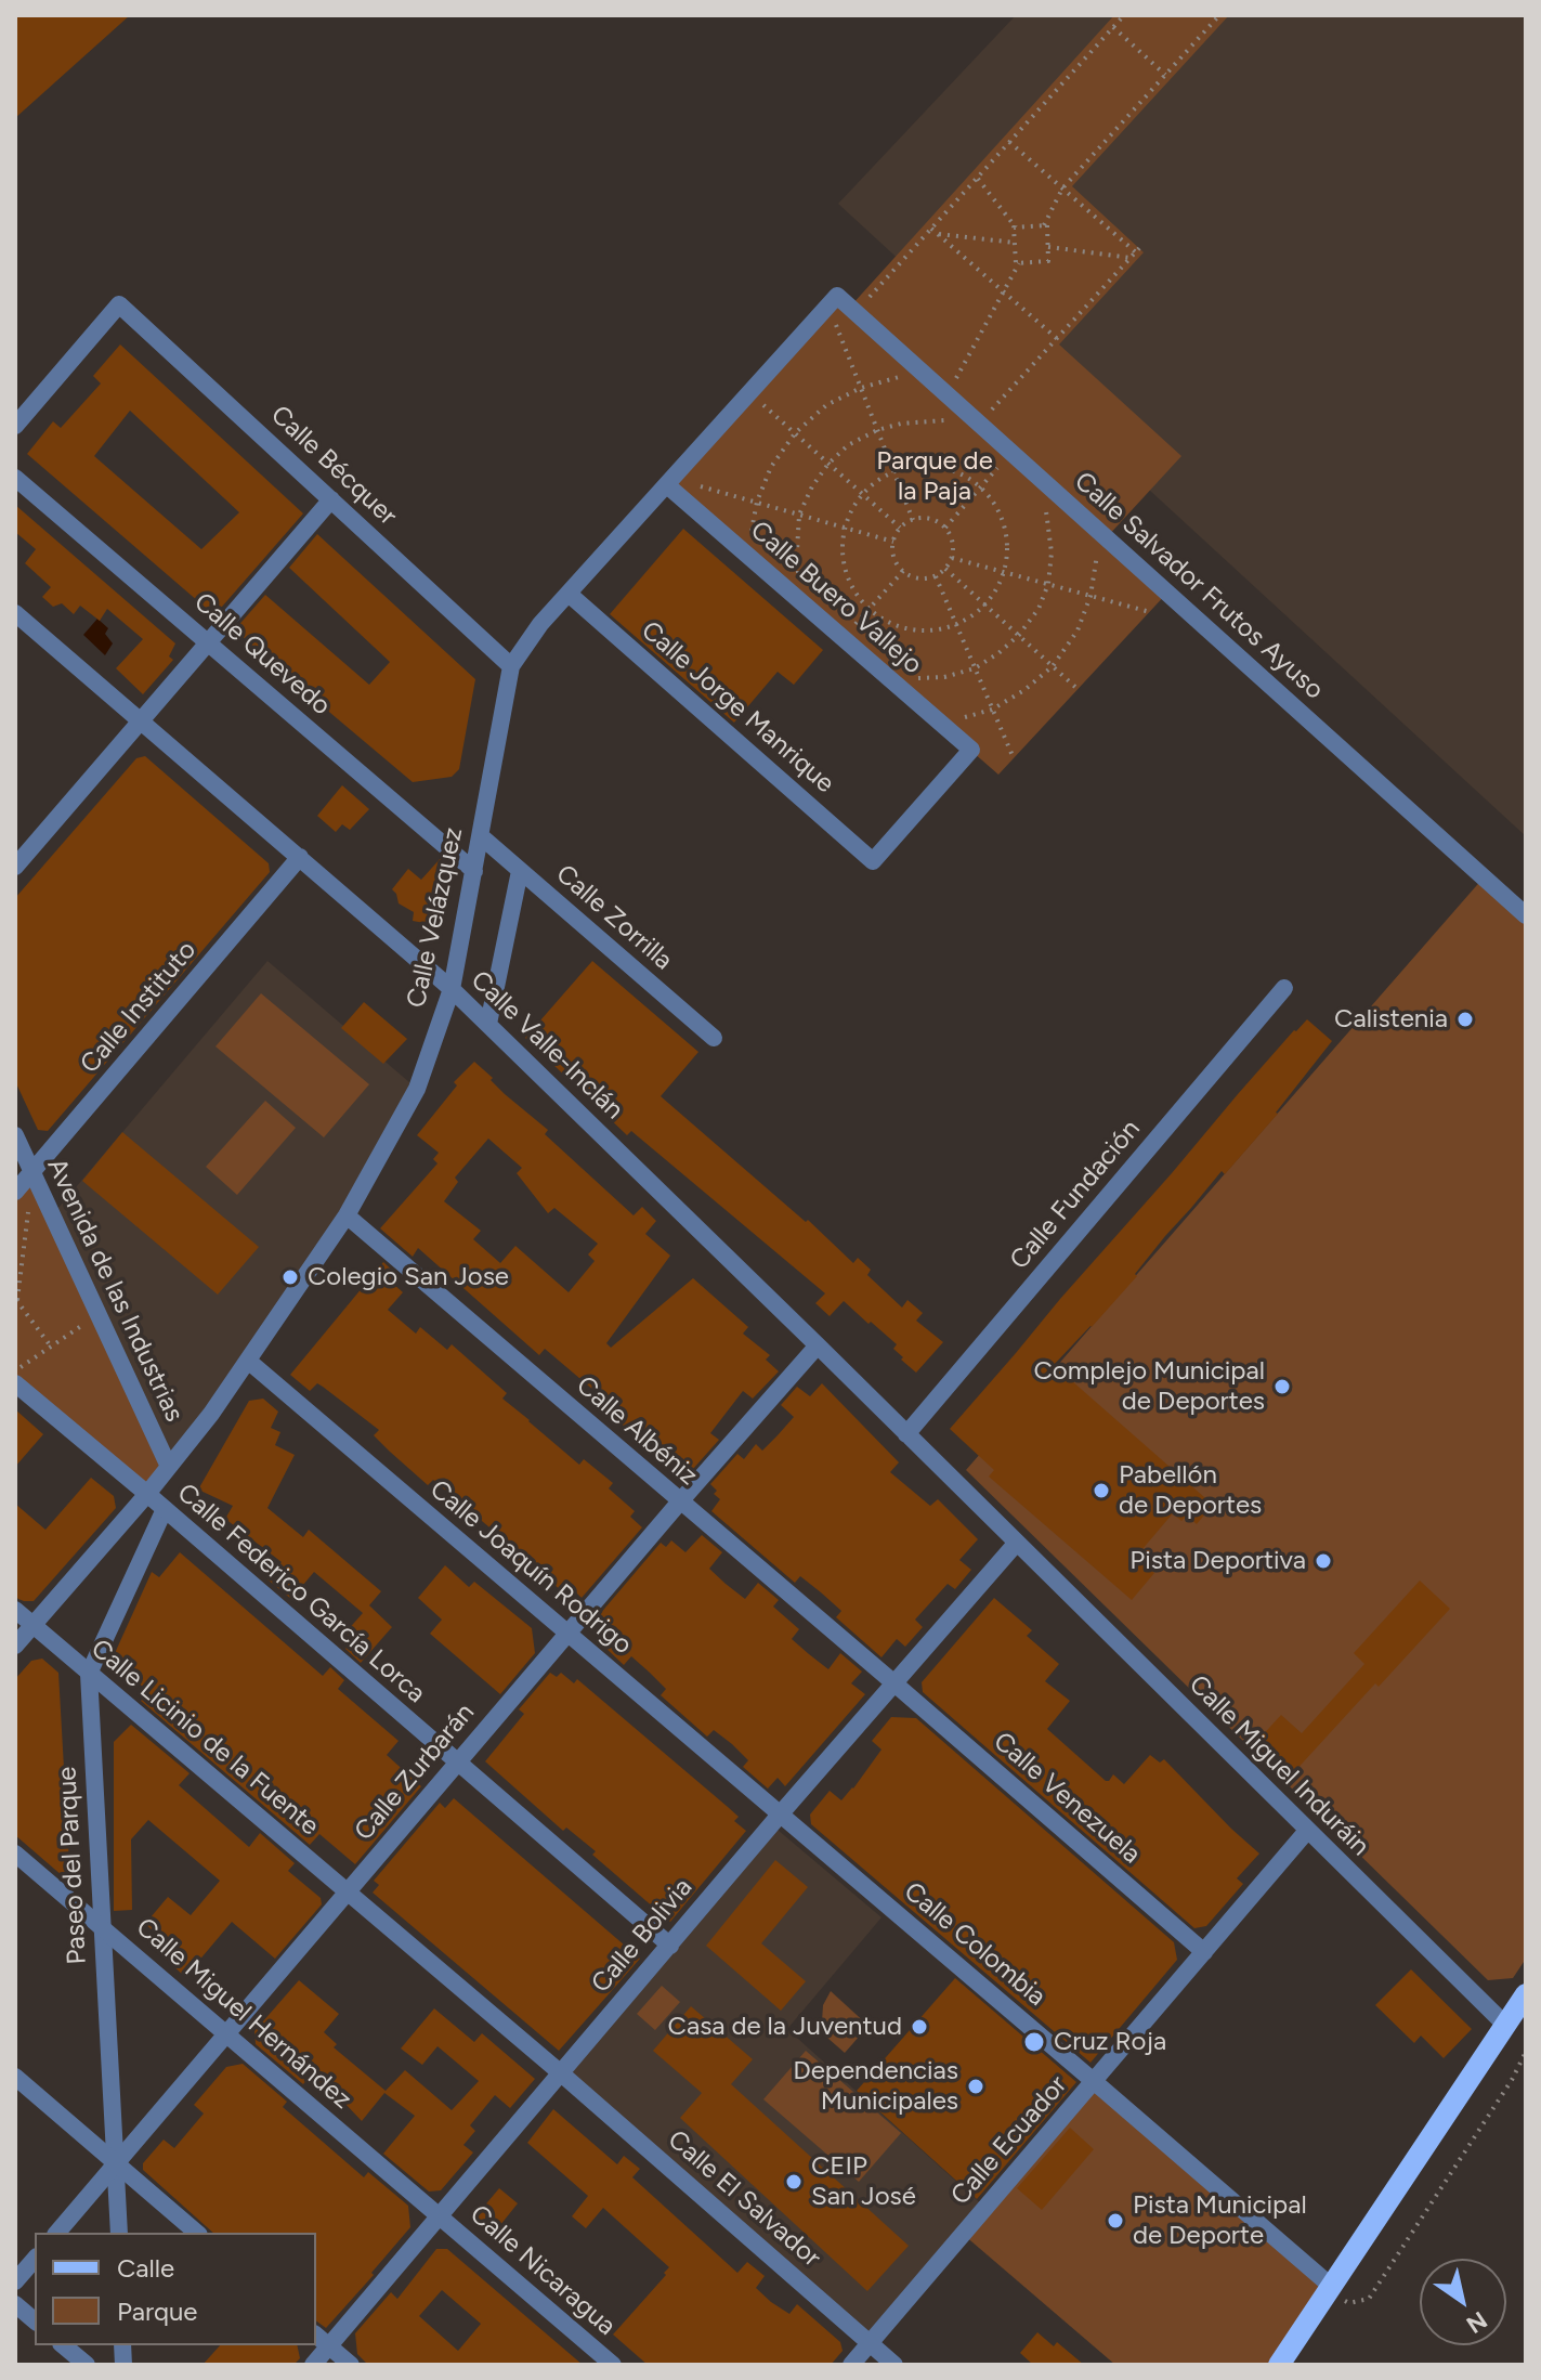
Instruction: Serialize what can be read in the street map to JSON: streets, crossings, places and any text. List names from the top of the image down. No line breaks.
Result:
{"streets":{"street":["Calle Bécquer","Calle Salvador Frutos Ayuso","Calle Buero Vallejo","Calle Quevedo","Calle Jorge Manrique","Calle Velázquez","Calle Zorrilla","Calle Instituto","Calle Valle-Inclán","Calle Fundación","Avenida de las Industrias","Calle Albéniz","Calle Joaquín Rodrigo","Calle Federico García Lorca","Calle Licinio de la Fuente","Calle Miguel Induráin","Calle Zurbarán","Calle Venezuela","Paseo del Parque","Calle Bolivia","Calle Colombia","Calle Miguel Hernández","Calle Ecuador","Calle El Salvador","Calle Nicaragua"]},"crossings":[["Calle Bécquer","Calle Velázquez"],["Calle Salvador Frutos Ayuso","Calle Velázquez"],["Calle Buero Vallejo","Calle Jorge Manrique"],["Calle Buero Vallejo","Calle Velázquez"],["Calle Quevedo","Calle Velázquez"],["Calle Jorge Manrique","Calle Velázquez"],["Calle Velázquez","Calle Zorrilla"],["Calle Velázquez","Calle Valle-Inclán"],["Calle Velázquez","Avenida de las Industrias"],["Calle Velázquez","Calle Albéniz"],["Calle Velázquez","Calle Joaquín Rodrigo"],["Calle Velázquez","Calle Federico García Lorca"],["Calle Velázquez","Calle Licinio de la Fuente"],["Calle Instituto","Calle Valle-Inclán"],["Calle Instituto","Avenida de las Industrias"],["Calle Valle-Inclán","Calle Fundación"],["Calle Valle-Inclán","Calle Miguel Induráin"],["Calle Valle-Inclán","Calle Zurbarán"],["Calle Valle-Inclán","Calle Bolivia"],["Calle Albéniz","Calle Zurbarán"],["Calle Albéniz","Calle Venezuela"],["Calle Albéniz","Calle Bolivia"],["Calle Joaquín Rodrigo","Calle Zurbarán"],["Calle Joaquín Rodrigo","Calle Bolivia"],["Calle Joaquín Rodrigo","Calle Colombia"],["Calle Federico García Lorca","Calle Zurbarán"],["Calle Federico García Lorca","Paseo del Parque"],["Calle Federico García Lorca","Calle Bolivia"],["Calle Licinio de la Fuente","Calle Zurbarán"],["Calle Licinio de la Fuente","Paseo del Parque"],["Calle Licinio de la Fuente","Calle Bolivia"],["Calle Licinio de la Fuente","Calle El Salvador"],["Calle Miguel Induráin","Calle Bolivia"],["Calle Miguel Induráin","Calle Ecuador"],["Calle Zurbarán","Paseo del Parque"],["Calle Zurbarán","Calle Miguel Hernández"],["Calle Venezuela","Calle Bolivia"],["Calle Venezuela","Calle Ecuador"],["Paseo del Parque","Calle Miguel Hernández"],["Calle Bolivia","Calle Colombia"],["Calle Bolivia","Calle Miguel Hernández"],["Calle Bolivia","Calle El Salvador"],["Calle Bolivia","Calle Nicaragua"],["Calle Colombia","Calle Ecuador"],["Calle Miguel Hernández","Calle Nicaragua"],["Calle Ecuador","Calle El Salvador"]],"parks":["Parque de la Paja"],"places":["Calistenia","Colegio San Jose","Complejo Municipal de Deportes","Pabellón de Deportes","Pista Deportiva","Casa de la Juventud","Cruz Roja","Dependencias Municipales","CEIP San José","Pista Municipal de Deporte"],"legend":["Calle","Parque"],"north":"bottom right"}
